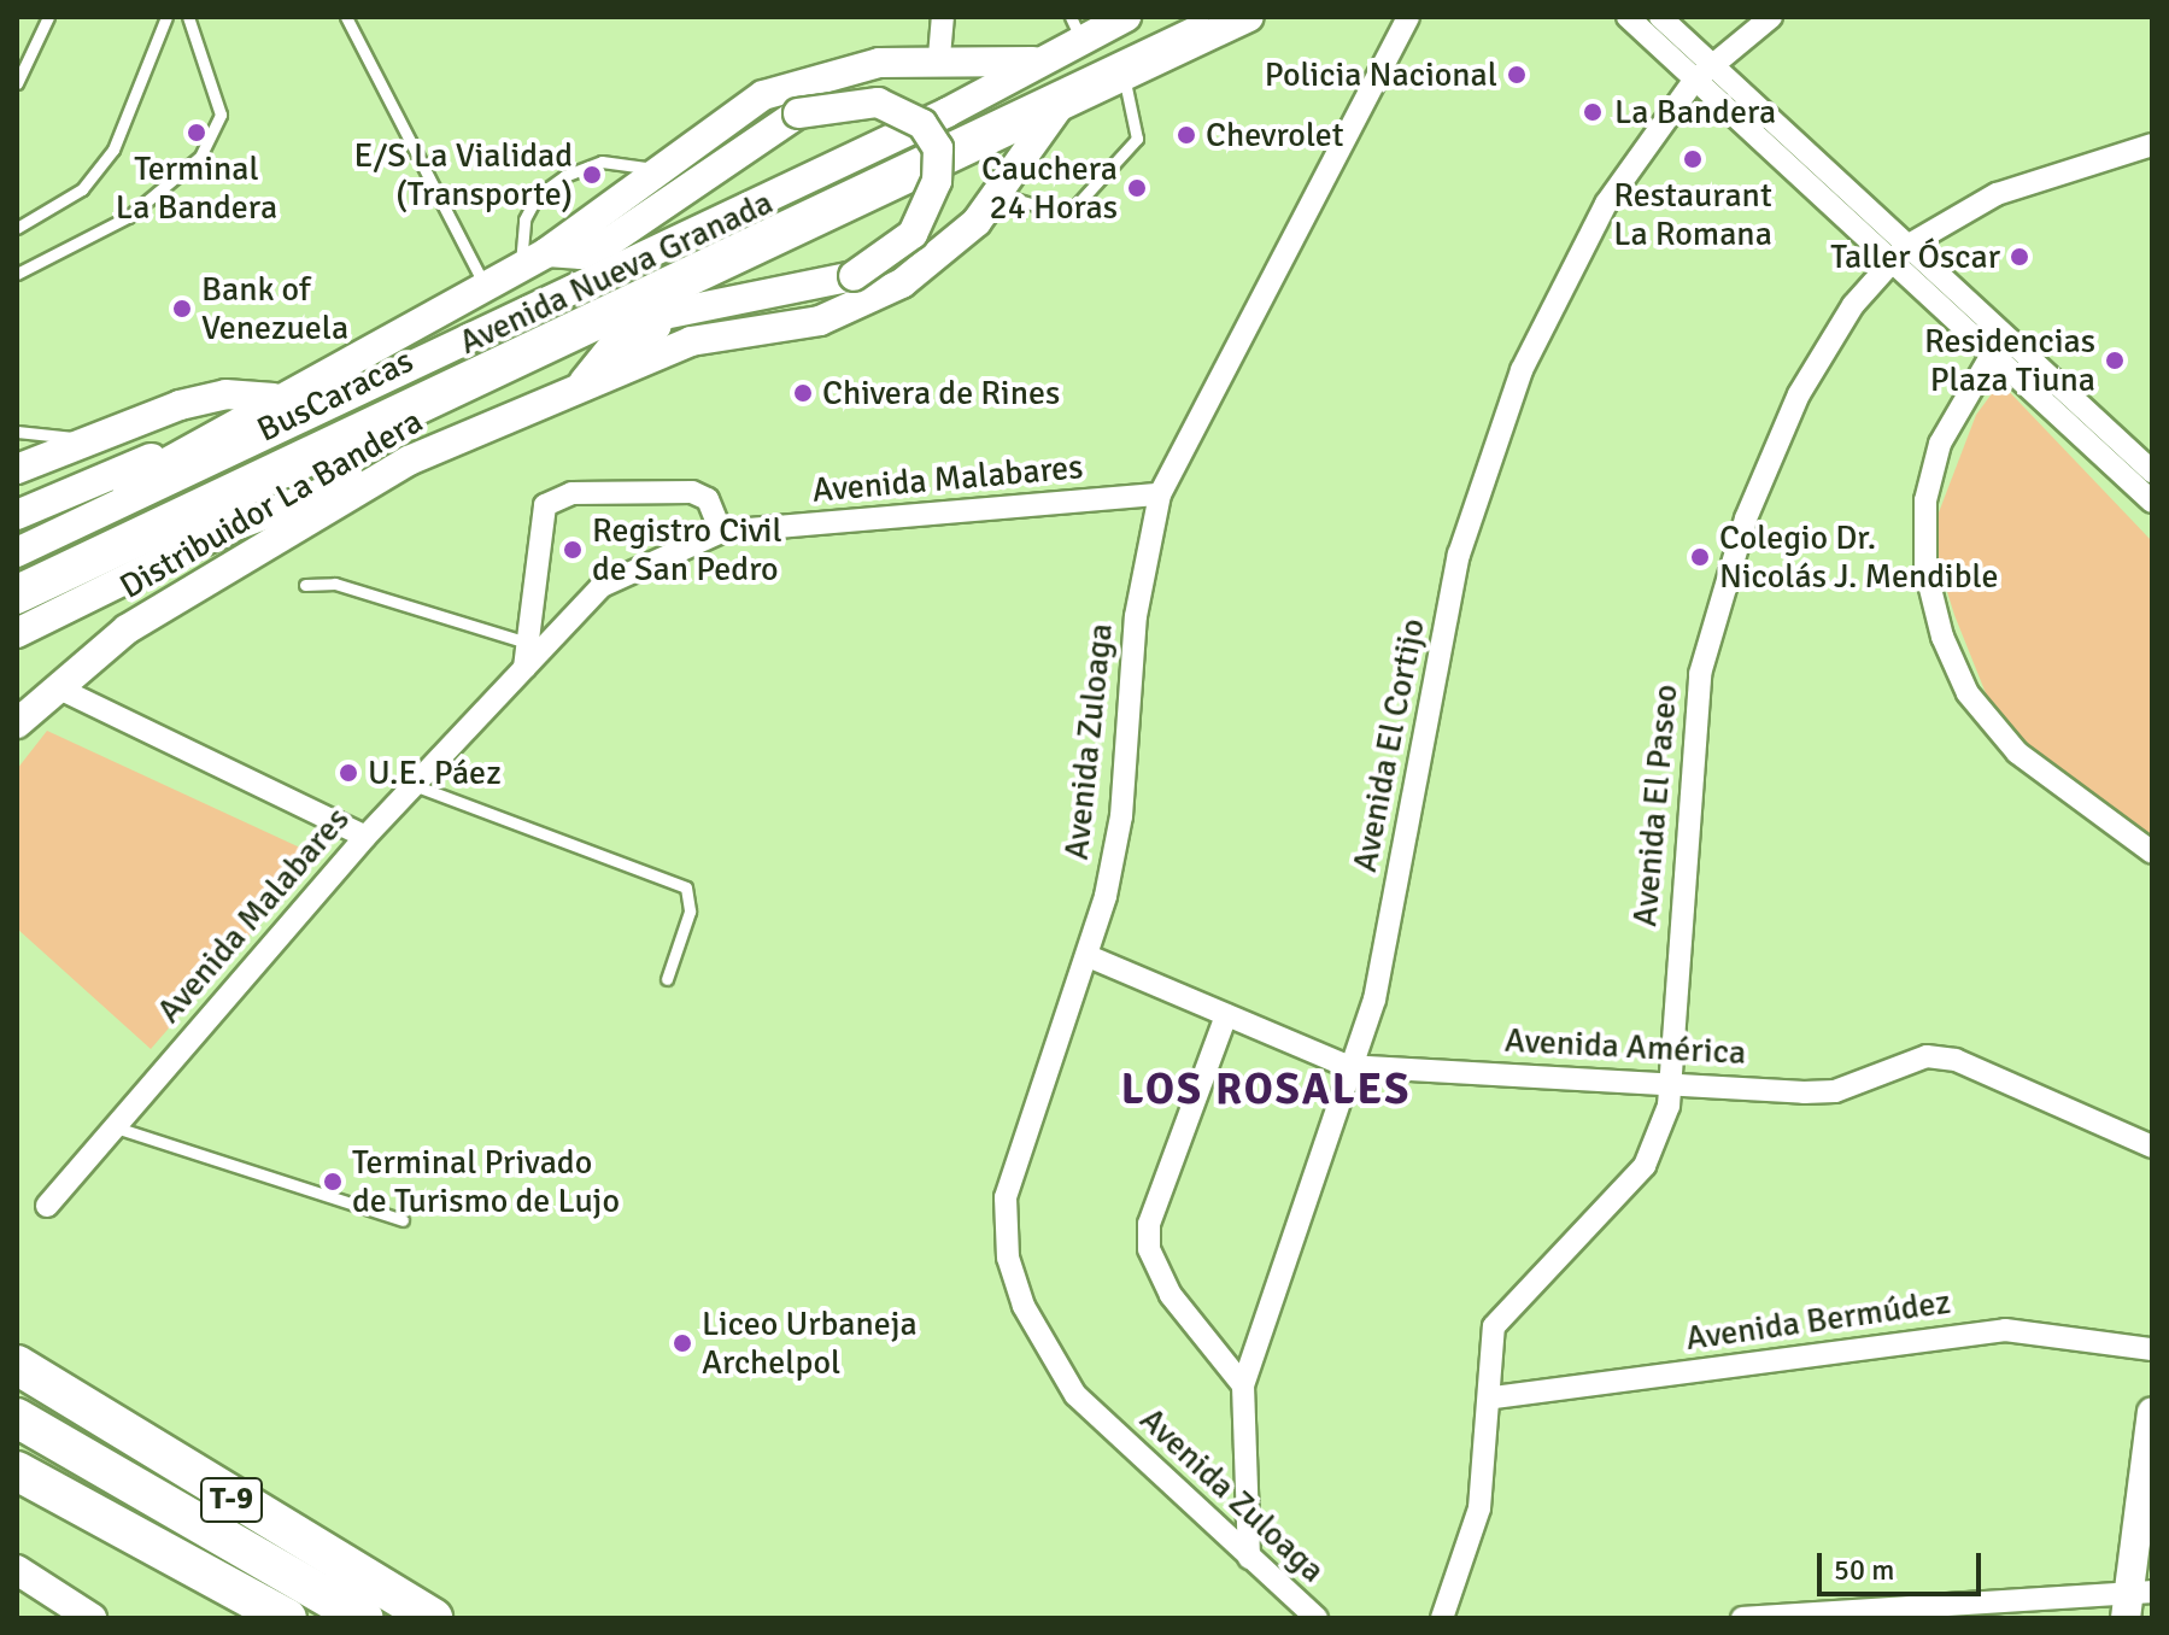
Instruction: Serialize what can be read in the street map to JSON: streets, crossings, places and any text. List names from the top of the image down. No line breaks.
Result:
{"streets":{"highway":["T-9"],"main road":["Avenida Nueva Granada","Distribuidor La Bandera"],"street":["Avenida Malabares","Avenida Zuloaga","Avenida El Cortijo","Avenida El Paseo","Avenida América","Avenida Bermúdez"],"lane":["BusCaracas"]},"crossings":[["Avenida Nueva Granada","Distribuidor La Bandera"],["Avenida Malabares","Avenida Zuloaga"],["Avenida Zuloaga","Avenida El Cortijo"],["Avenida Zuloaga","Avenida América"],["Avenida El Cortijo","Avenida América"],["Avenida El Paseo","Avenida América"],["Avenida El Paseo","Avenida Bermúdez"]],"districts":["LOS ROSALES"],"places":["Policia Nacional","La Bandera","Terminal La Bandera","Chevrolet","Restaurant La Romana","E/S La Vialidad (Transporte)","Cauchera 24 Horas","Taller Óscar","Bank of Venezuela","Residencias Plaza Tiuna","Chivera de Rines","Registro Civil de San Pedro","Colegio Dr. Nicolás J. Mendible","U.E. Páez","Terminal Privado de Turismo de Lujo","Liceo Urbaneja Archelpol"],"scale_bar":"50 m"}
